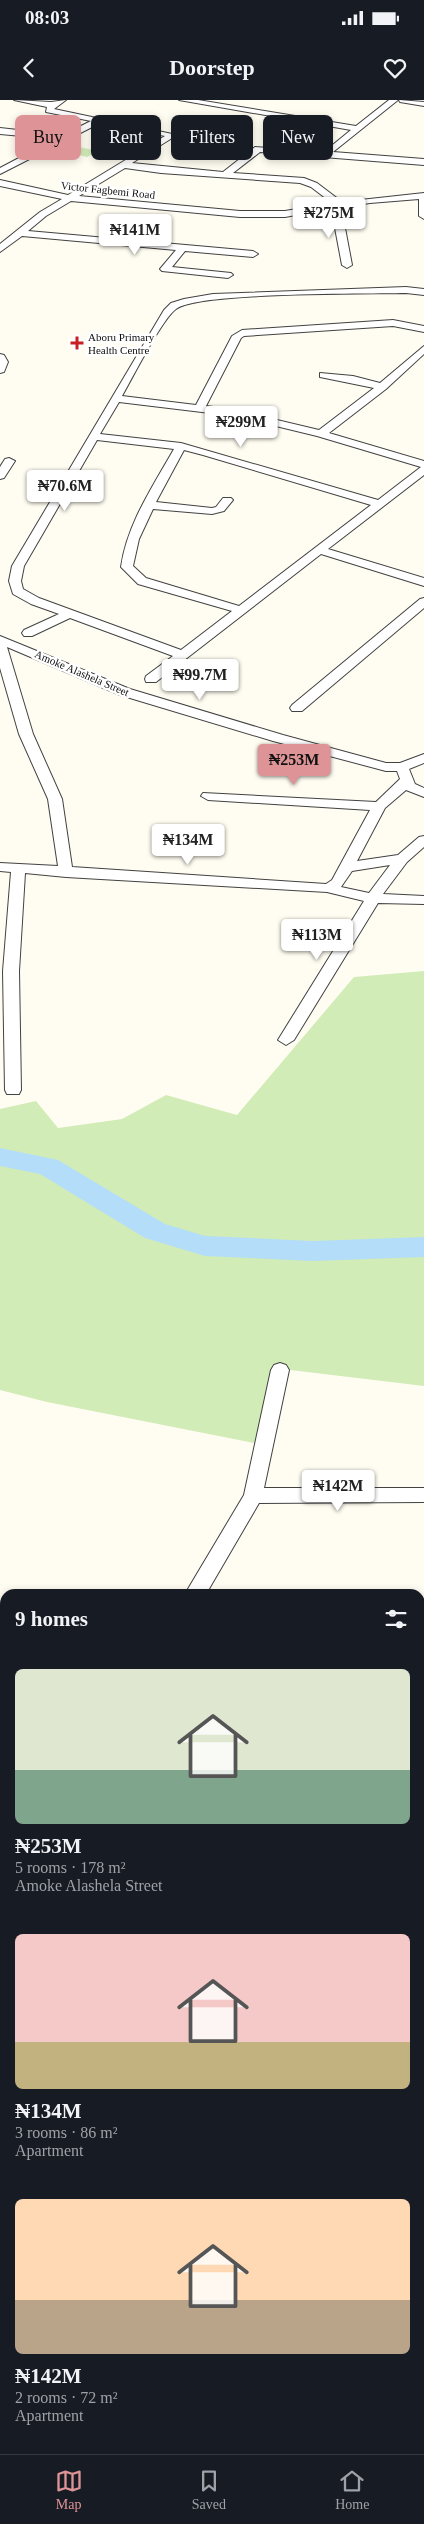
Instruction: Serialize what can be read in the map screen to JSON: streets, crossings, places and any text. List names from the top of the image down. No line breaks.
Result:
{"streets":{"street":["Victor Fagbemi Road","Amoke Alashela Street"]},"places":{"health":["Aboru Primary Health Centre"]},"page":{"status":"08:03","header":"Doorstep","chip":["Buy","Rent","Filters","New"],"price":["₦275M","₦141M","₦299M","₦70.6M","₦99.7M","₦253M","₦134M","₦113M","₦142M"],"heading":"9 homes","list":[{"name":"₦253M","note":"5 rooms · 178 m² · Amoke Alashela Street"},{"name":"₦134M","note":"3 rooms · 86 m² · Apartment"},{"name":"₦142M","note":"2 rooms · 72 m² · Apartment"}],"tabs":["Map","Saved","Home"]}}
